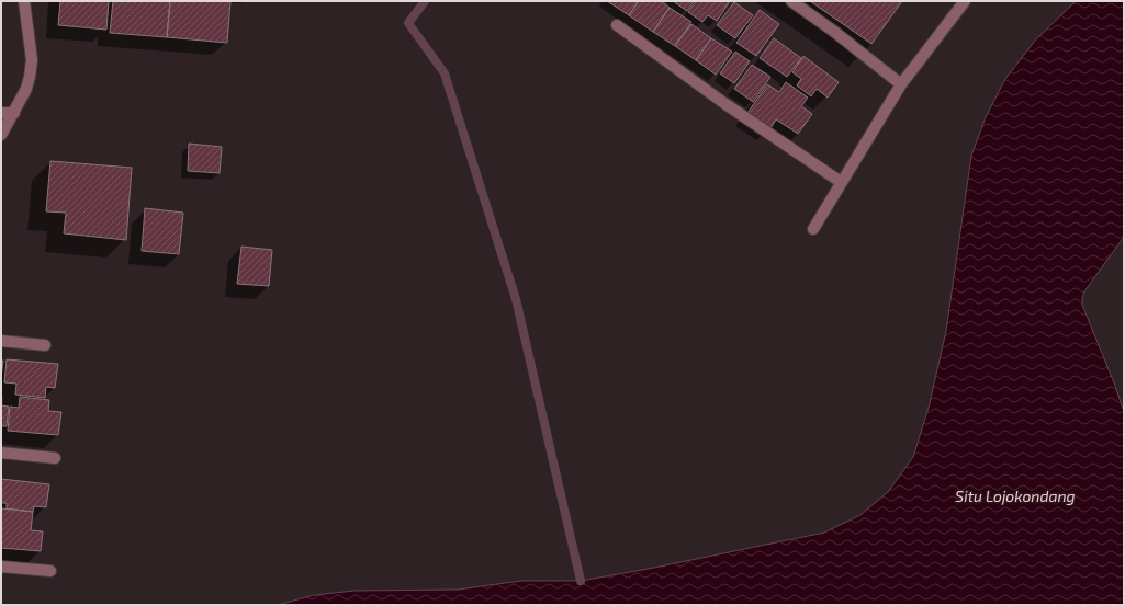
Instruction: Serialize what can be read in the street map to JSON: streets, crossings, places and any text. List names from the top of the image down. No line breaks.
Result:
{"water":["Situ Lojokondang"]}
